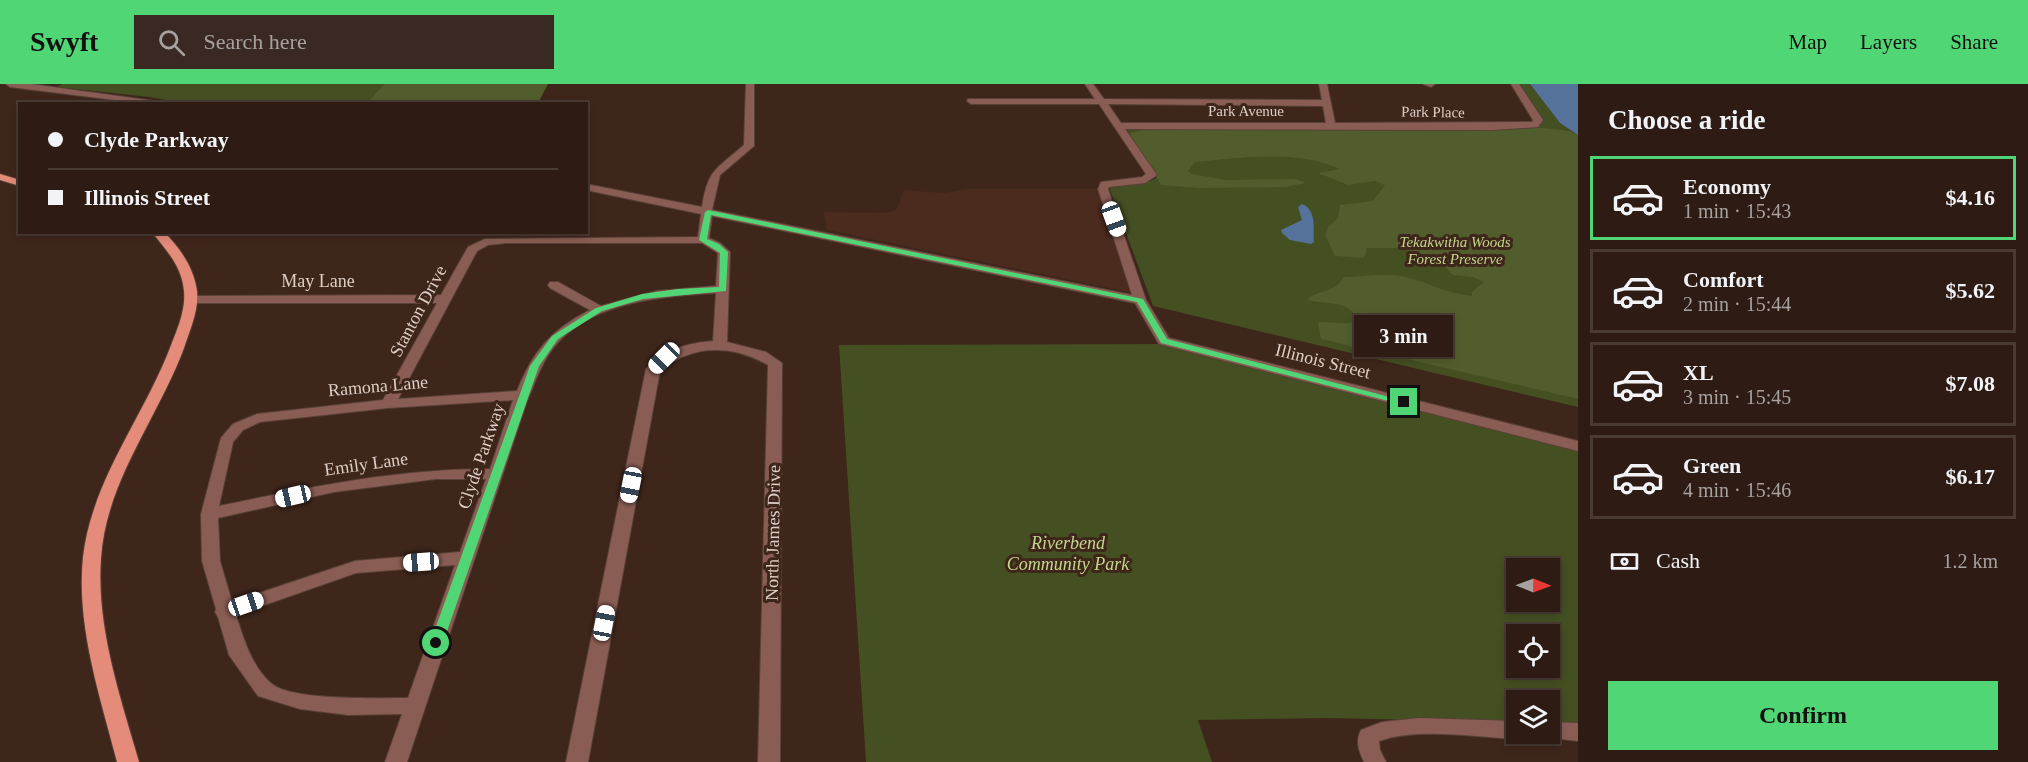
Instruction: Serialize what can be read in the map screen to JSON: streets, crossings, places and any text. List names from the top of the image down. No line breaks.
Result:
{"streets":{"street":["Park Avenue","Park Place","May Lane","Stanton Drive","Illinois Street","Ramona Lane","Clyde Parkway","Emily Lane","North James Drive"]},"crossings":[["Park Avenue","Park Place"],["May Lane","Stanton Drive"],["Stanton Drive","Ramona Lane"],["Ramona Lane","Clyde Parkway"],["Ramona Lane","Emily Lane"],["Clyde Parkway","Emily Lane"]],"parks":["Tekakwitha Woods Forest Preserve","Riverbend Community Park"],"north":"right","page":{"header":"Swyft","search":"Search here","nav":["Map","Layers","Share"],"heading":"Choose a ride","banner":["Clyde Parkway","Illinois Street"],"list":[{"name":"Economy","note":"1 min · 15:43","value":"$4.16"},{"name":"Comfort","note":"2 min · 15:44","value":"$5.62"},{"name":"XL","note":"3 min · 15:45","value":"$7.08"},{"name":"Green","note":"4 min · 15:46","value":"$6.17"}],"bubble":"3 min","pay":["Cash","1.2 km"],"buttons":"Confirm"}}
